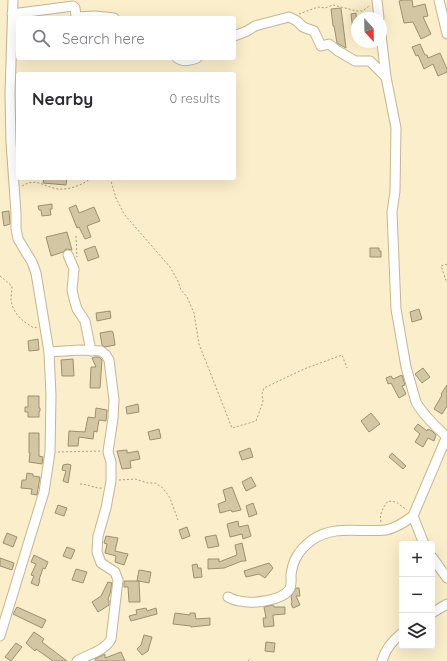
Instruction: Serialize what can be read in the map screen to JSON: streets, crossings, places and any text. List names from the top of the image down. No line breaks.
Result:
{"north":"bottom","page":{"search":"Search here","heading":["Nearby","0 results"],"map_buttons":["+","−"]}}
